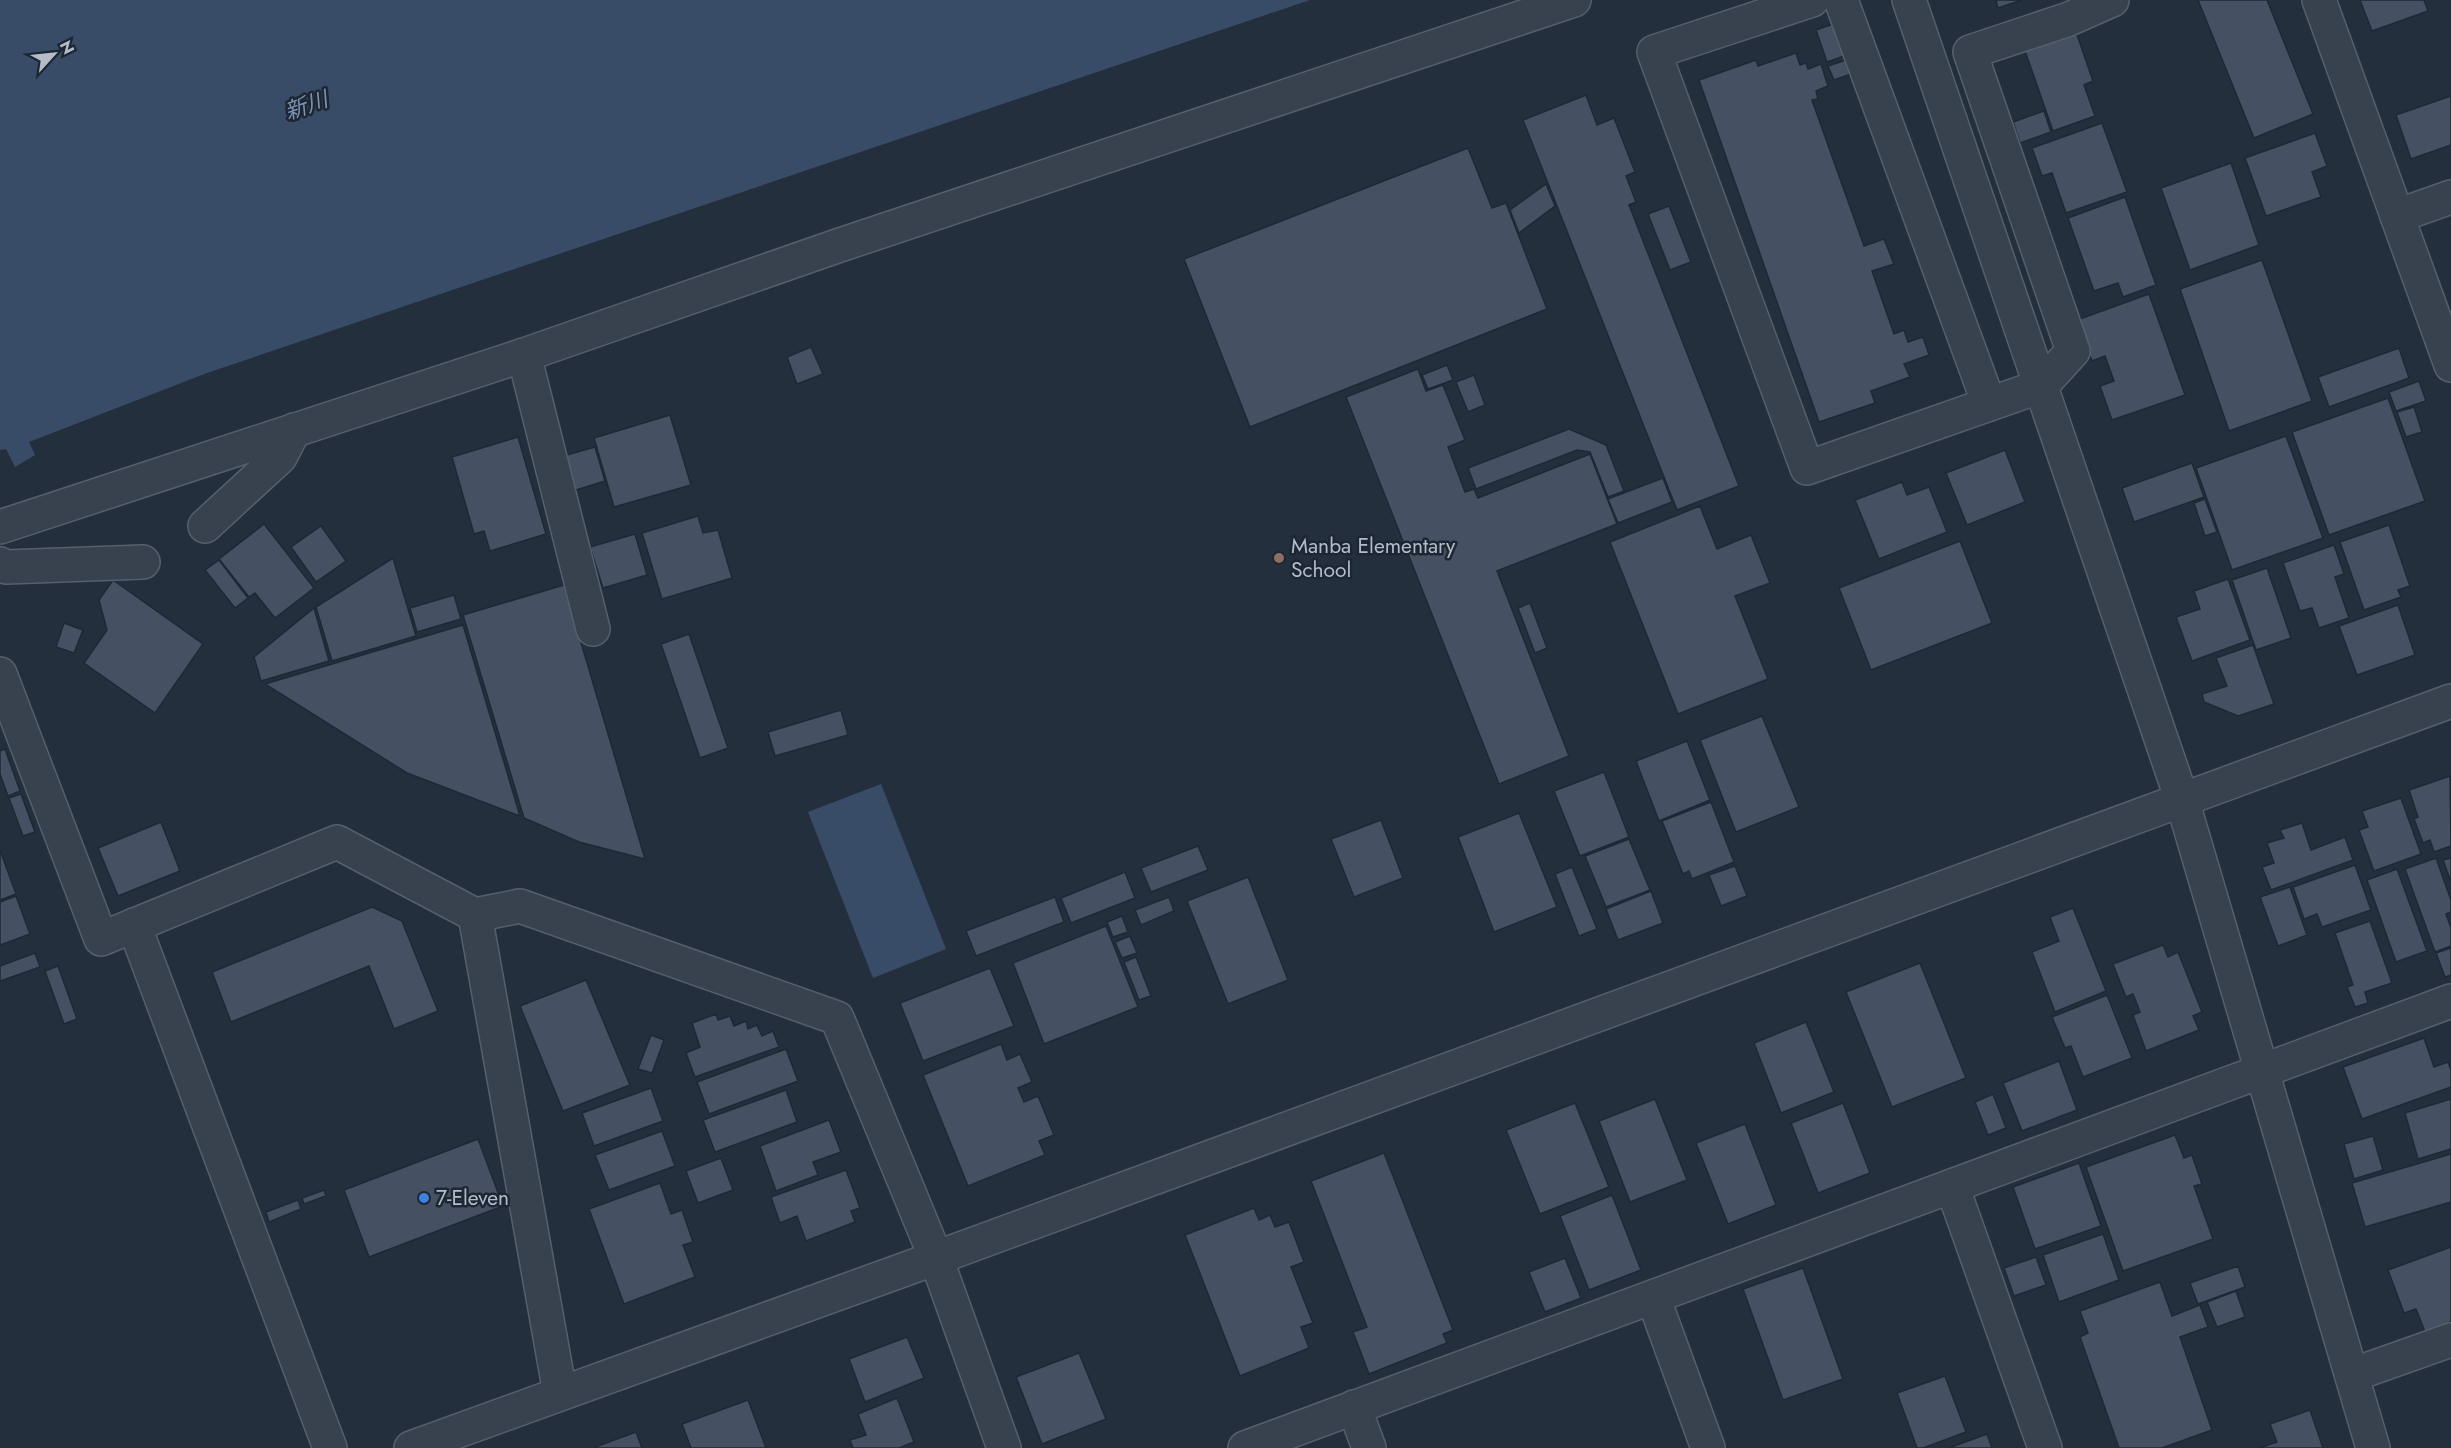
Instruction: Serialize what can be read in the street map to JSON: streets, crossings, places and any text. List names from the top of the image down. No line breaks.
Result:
{"water":["新川"],"places":["Manba Elementary School","7-Eleven"],"north":"top right"}
